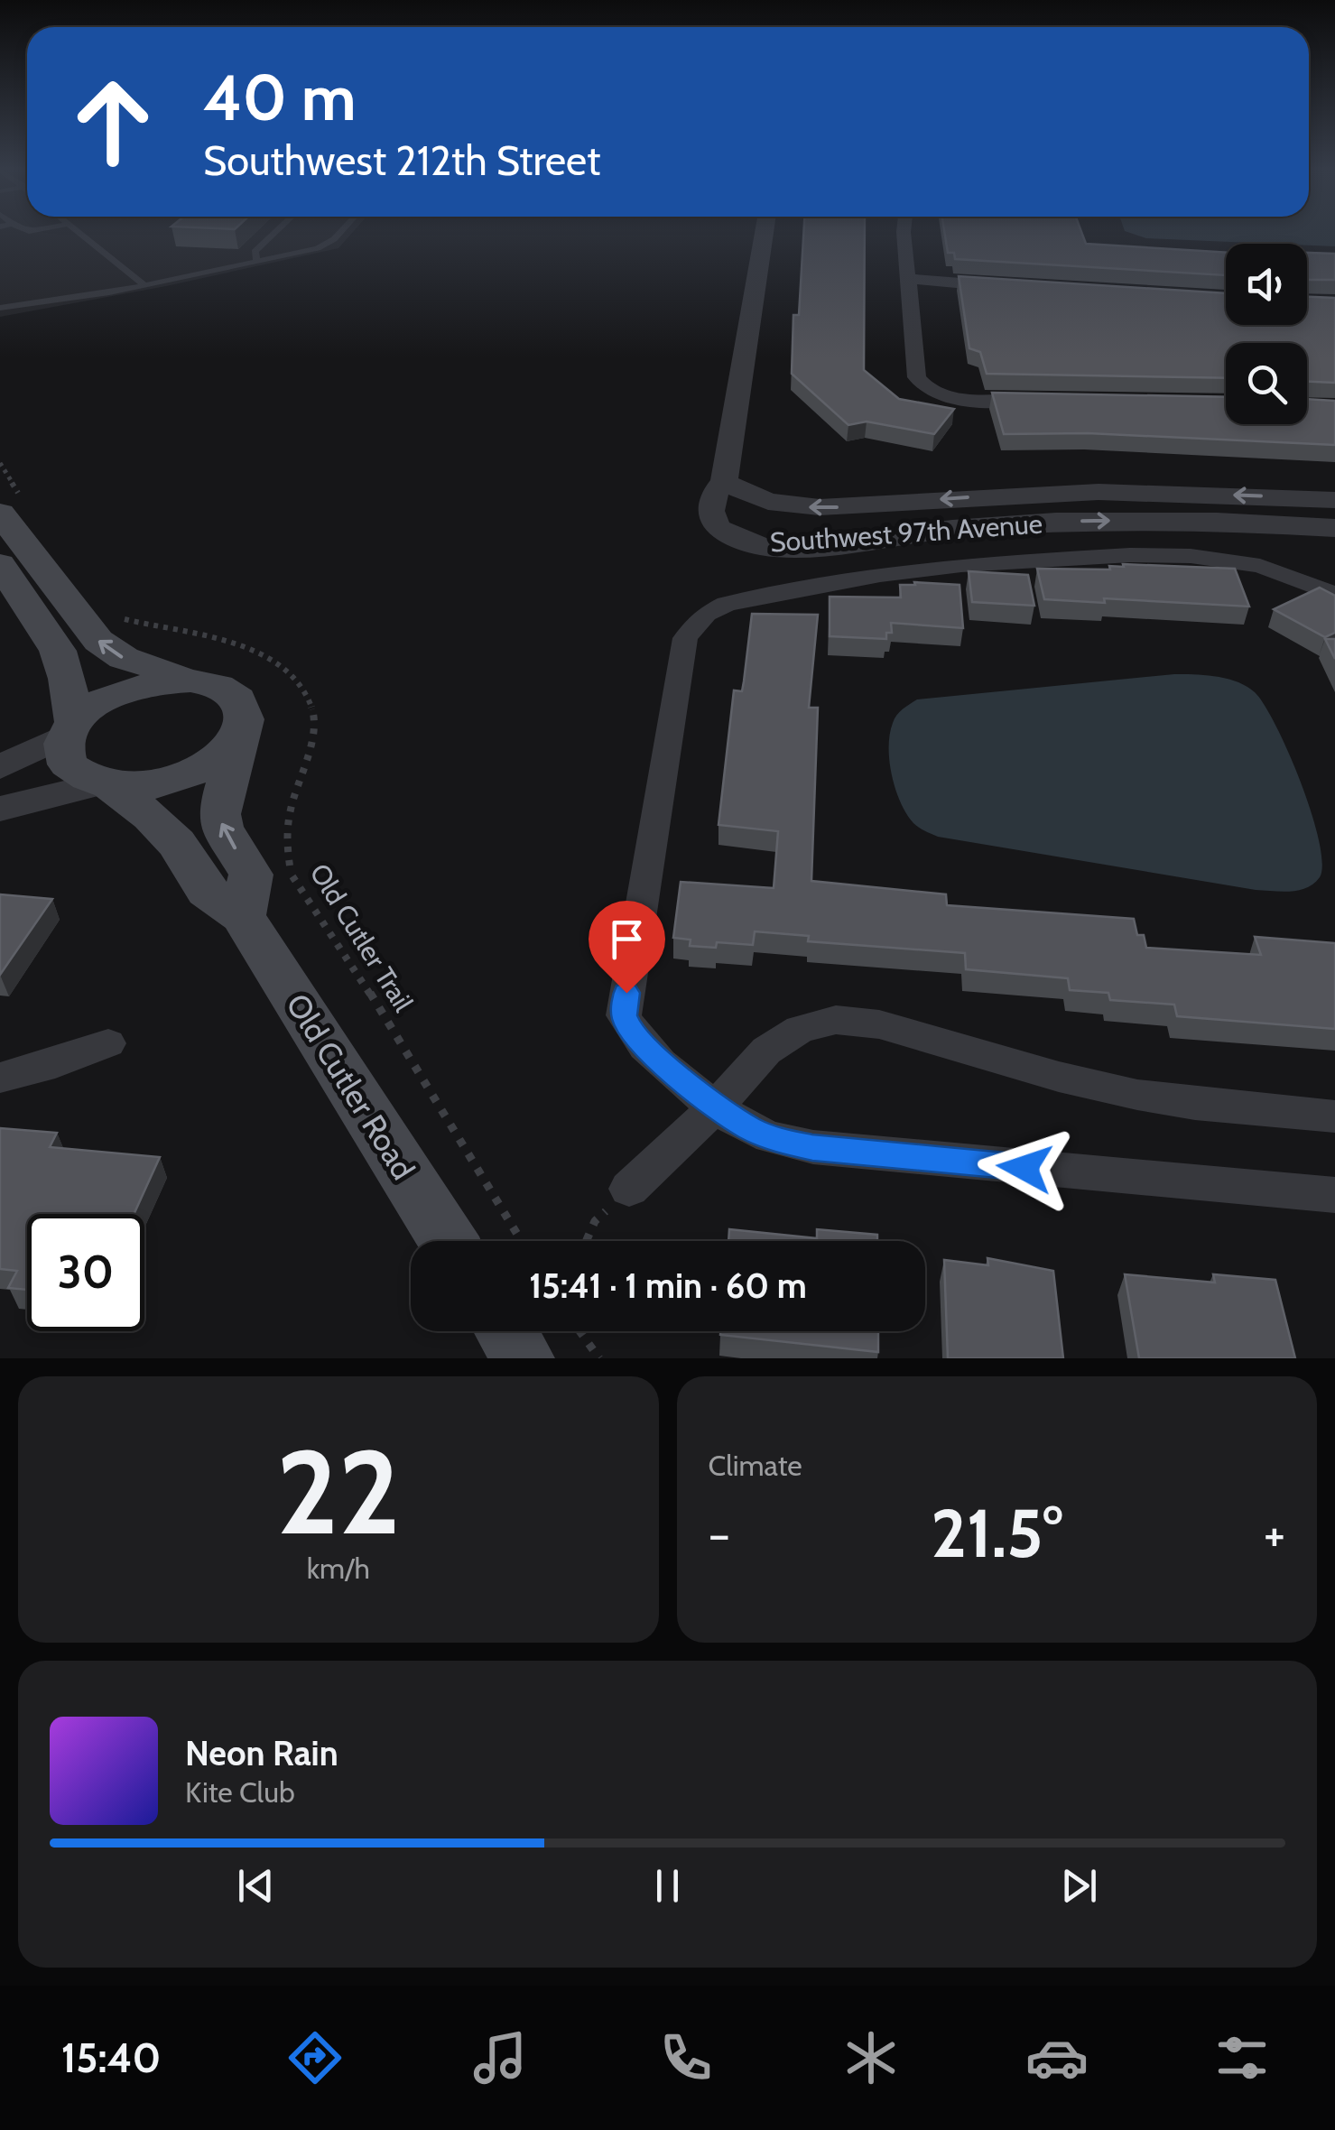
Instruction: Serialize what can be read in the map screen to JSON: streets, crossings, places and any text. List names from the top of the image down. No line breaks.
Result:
{"streets":{"main road":["Old Cutler Road"],"street":["Southwest 97th Avenue"],"path":["Old Cutler Trail"]},"page":{"turn":["40 m","Southwest 212th Street"],"limit":"30","trip":"15:41 · 1 min · 60 m","tile":[["22","km/h"],"Climate"],"heat":["−","21.5°","+"],"song":["Neon Rain","Kite Club"],"tabs":"15:40"}}
